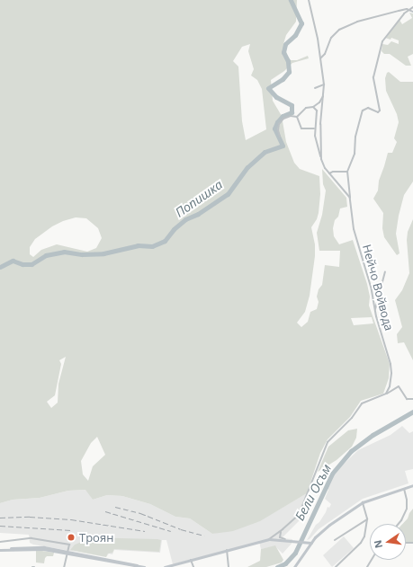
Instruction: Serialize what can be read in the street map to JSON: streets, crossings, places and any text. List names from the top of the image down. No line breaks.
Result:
{"streets":{"street":["Нейчо Войвода"]},"water":["Попишка","Бели Осъм"],"places":["Троян"],"north":"left"}
